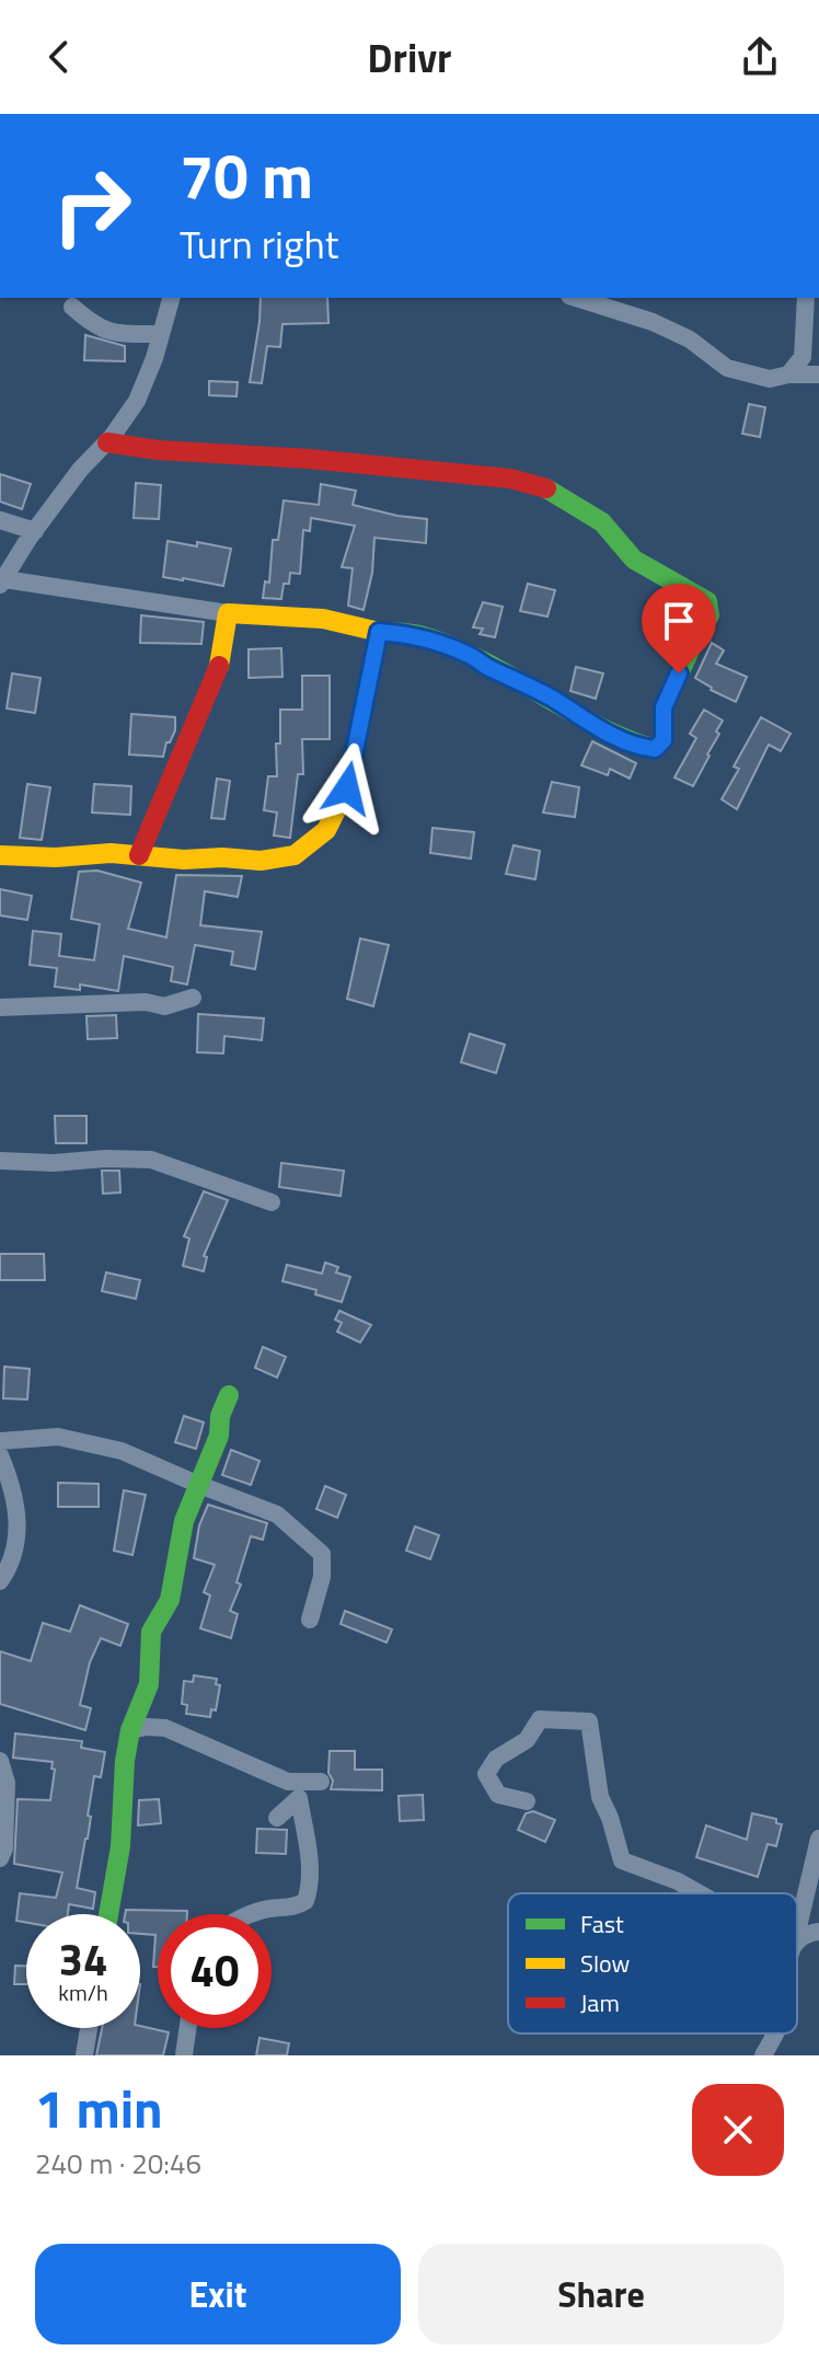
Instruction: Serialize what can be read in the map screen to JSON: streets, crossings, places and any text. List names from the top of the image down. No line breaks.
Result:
{"legend":["Fast","Slow","Jam"],"page":{"header":"Drivr","turn":["70 m","Turn right"],"speed":"34 km/h","limit":"40","heading":["1 min","240 m · 20:46"],"buttons":["Exit","Share"]}}
